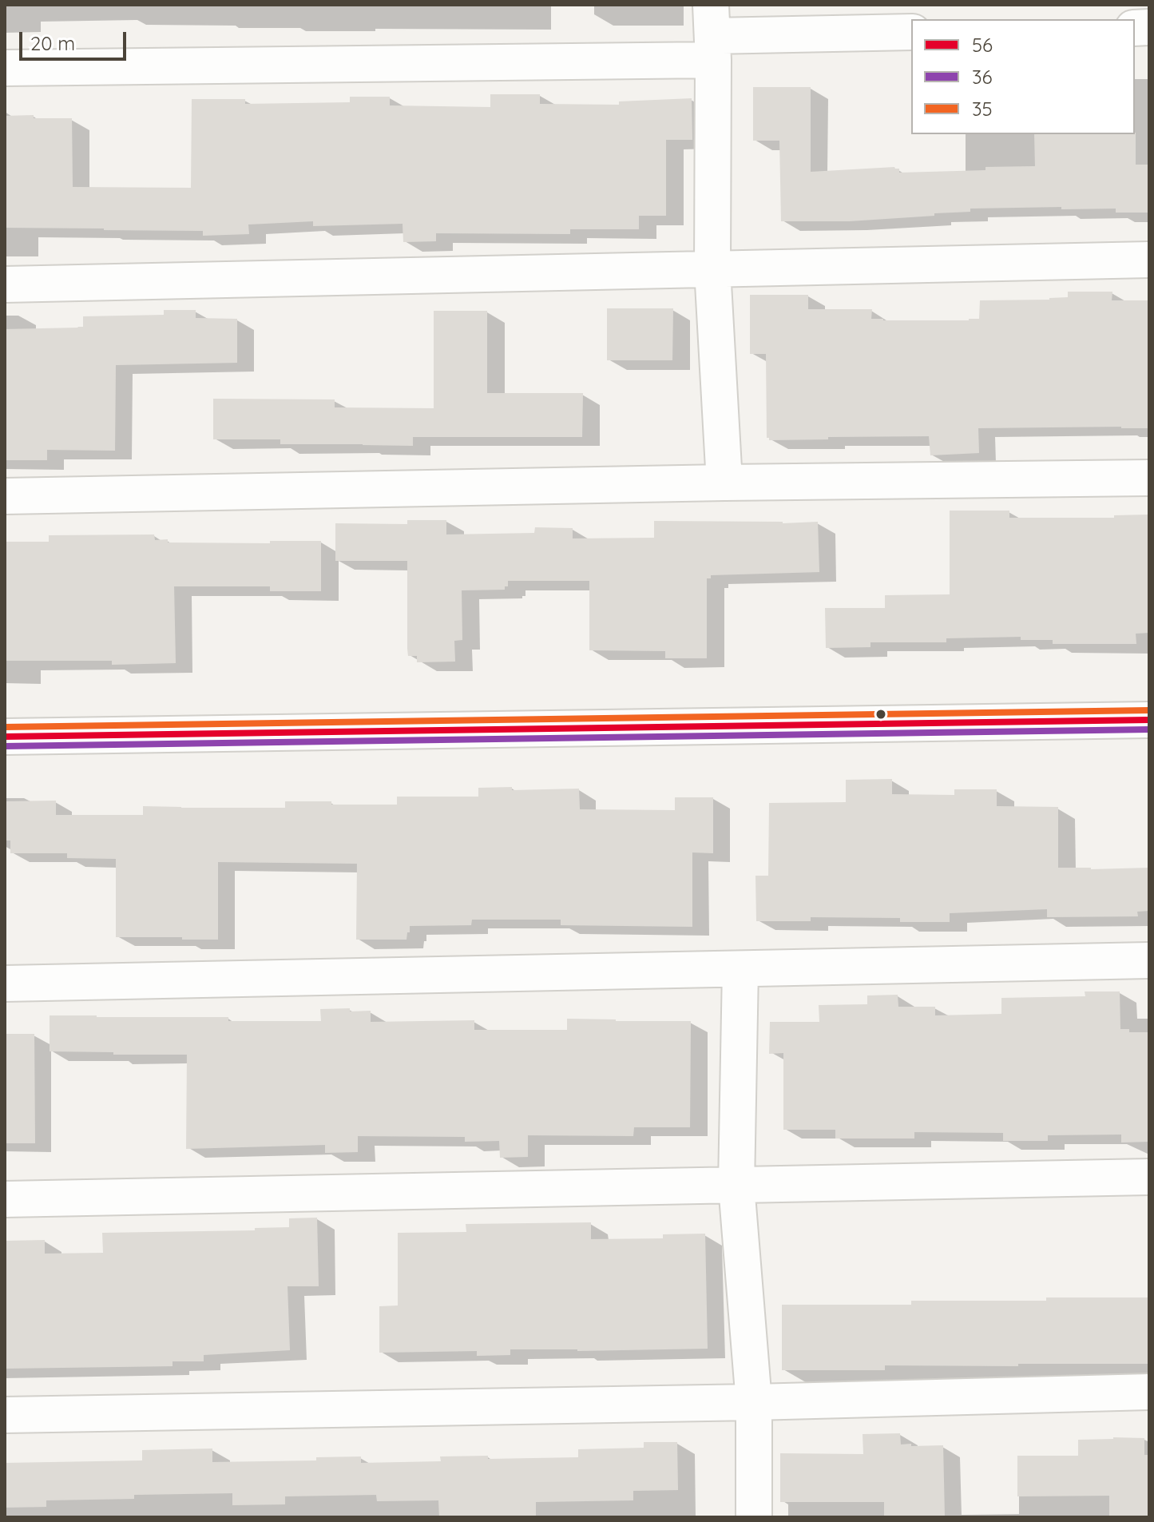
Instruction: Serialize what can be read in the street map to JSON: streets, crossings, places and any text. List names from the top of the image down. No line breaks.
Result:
{"lines":["transit line 35","transit line 56","transit line 36"],"legend":["56","36","35"],"scale_bar":"20 m"}
